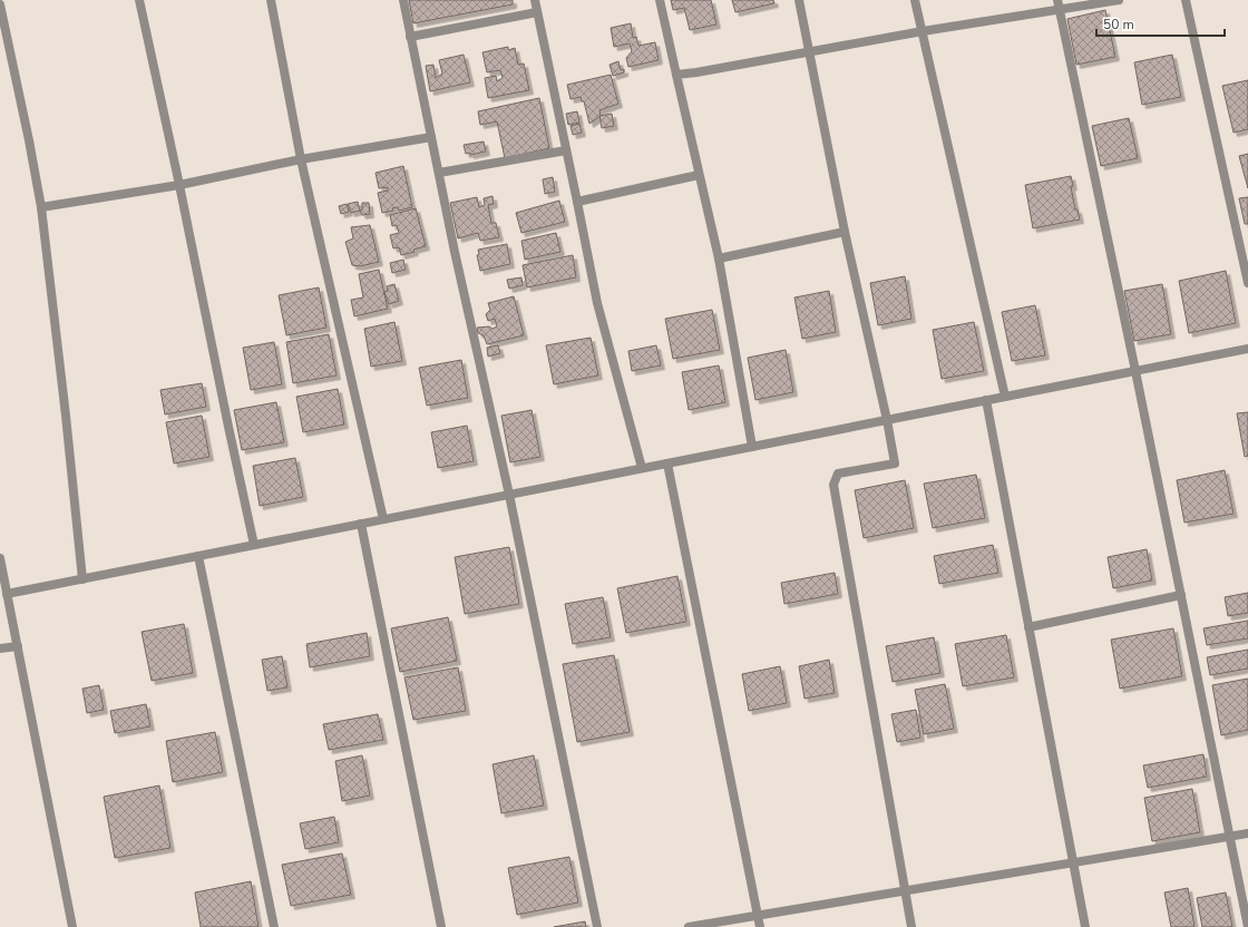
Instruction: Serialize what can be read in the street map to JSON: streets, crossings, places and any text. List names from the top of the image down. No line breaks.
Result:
{"scale_bar":"50 m"}
